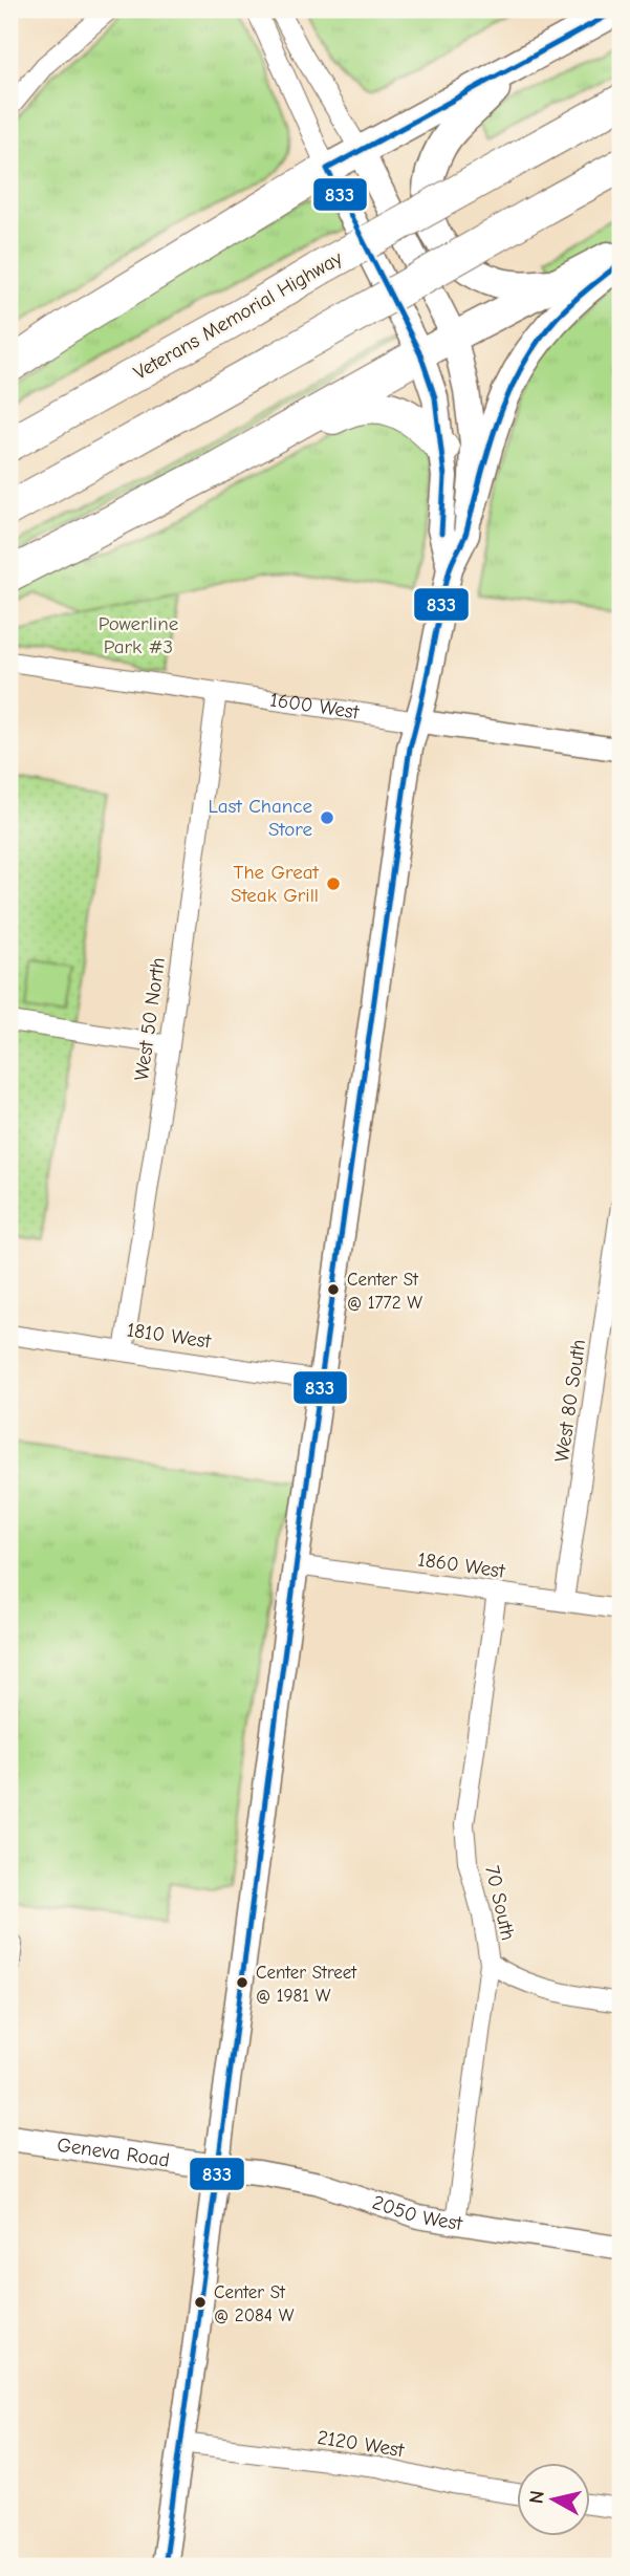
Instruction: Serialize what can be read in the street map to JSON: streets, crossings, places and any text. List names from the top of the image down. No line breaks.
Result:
{"streets":{"highway":["Veterans Memorial Highway"],"main road":["Geneva Road"],"street":["1600 West","West 50 North","1810 West","West 80 South","1860 West","70 South","2050 West","2120 West"]},"crossings":[["1600 West","West 50 North"],["West 50 North","1810 West"],["West 80 South","1860 West"],["1860 West","70 South"],["70 South","2050 West"],["Geneva Road","2050 West"]],"parks":["Powerline Park #3"],"places":["Last Chance Store","The Great Steak Grill","Center St @ 1772 W","Center Street @ 1981 W","Center St @ 2084 W"],"lines":["transit line 833"],"north":"left"}
